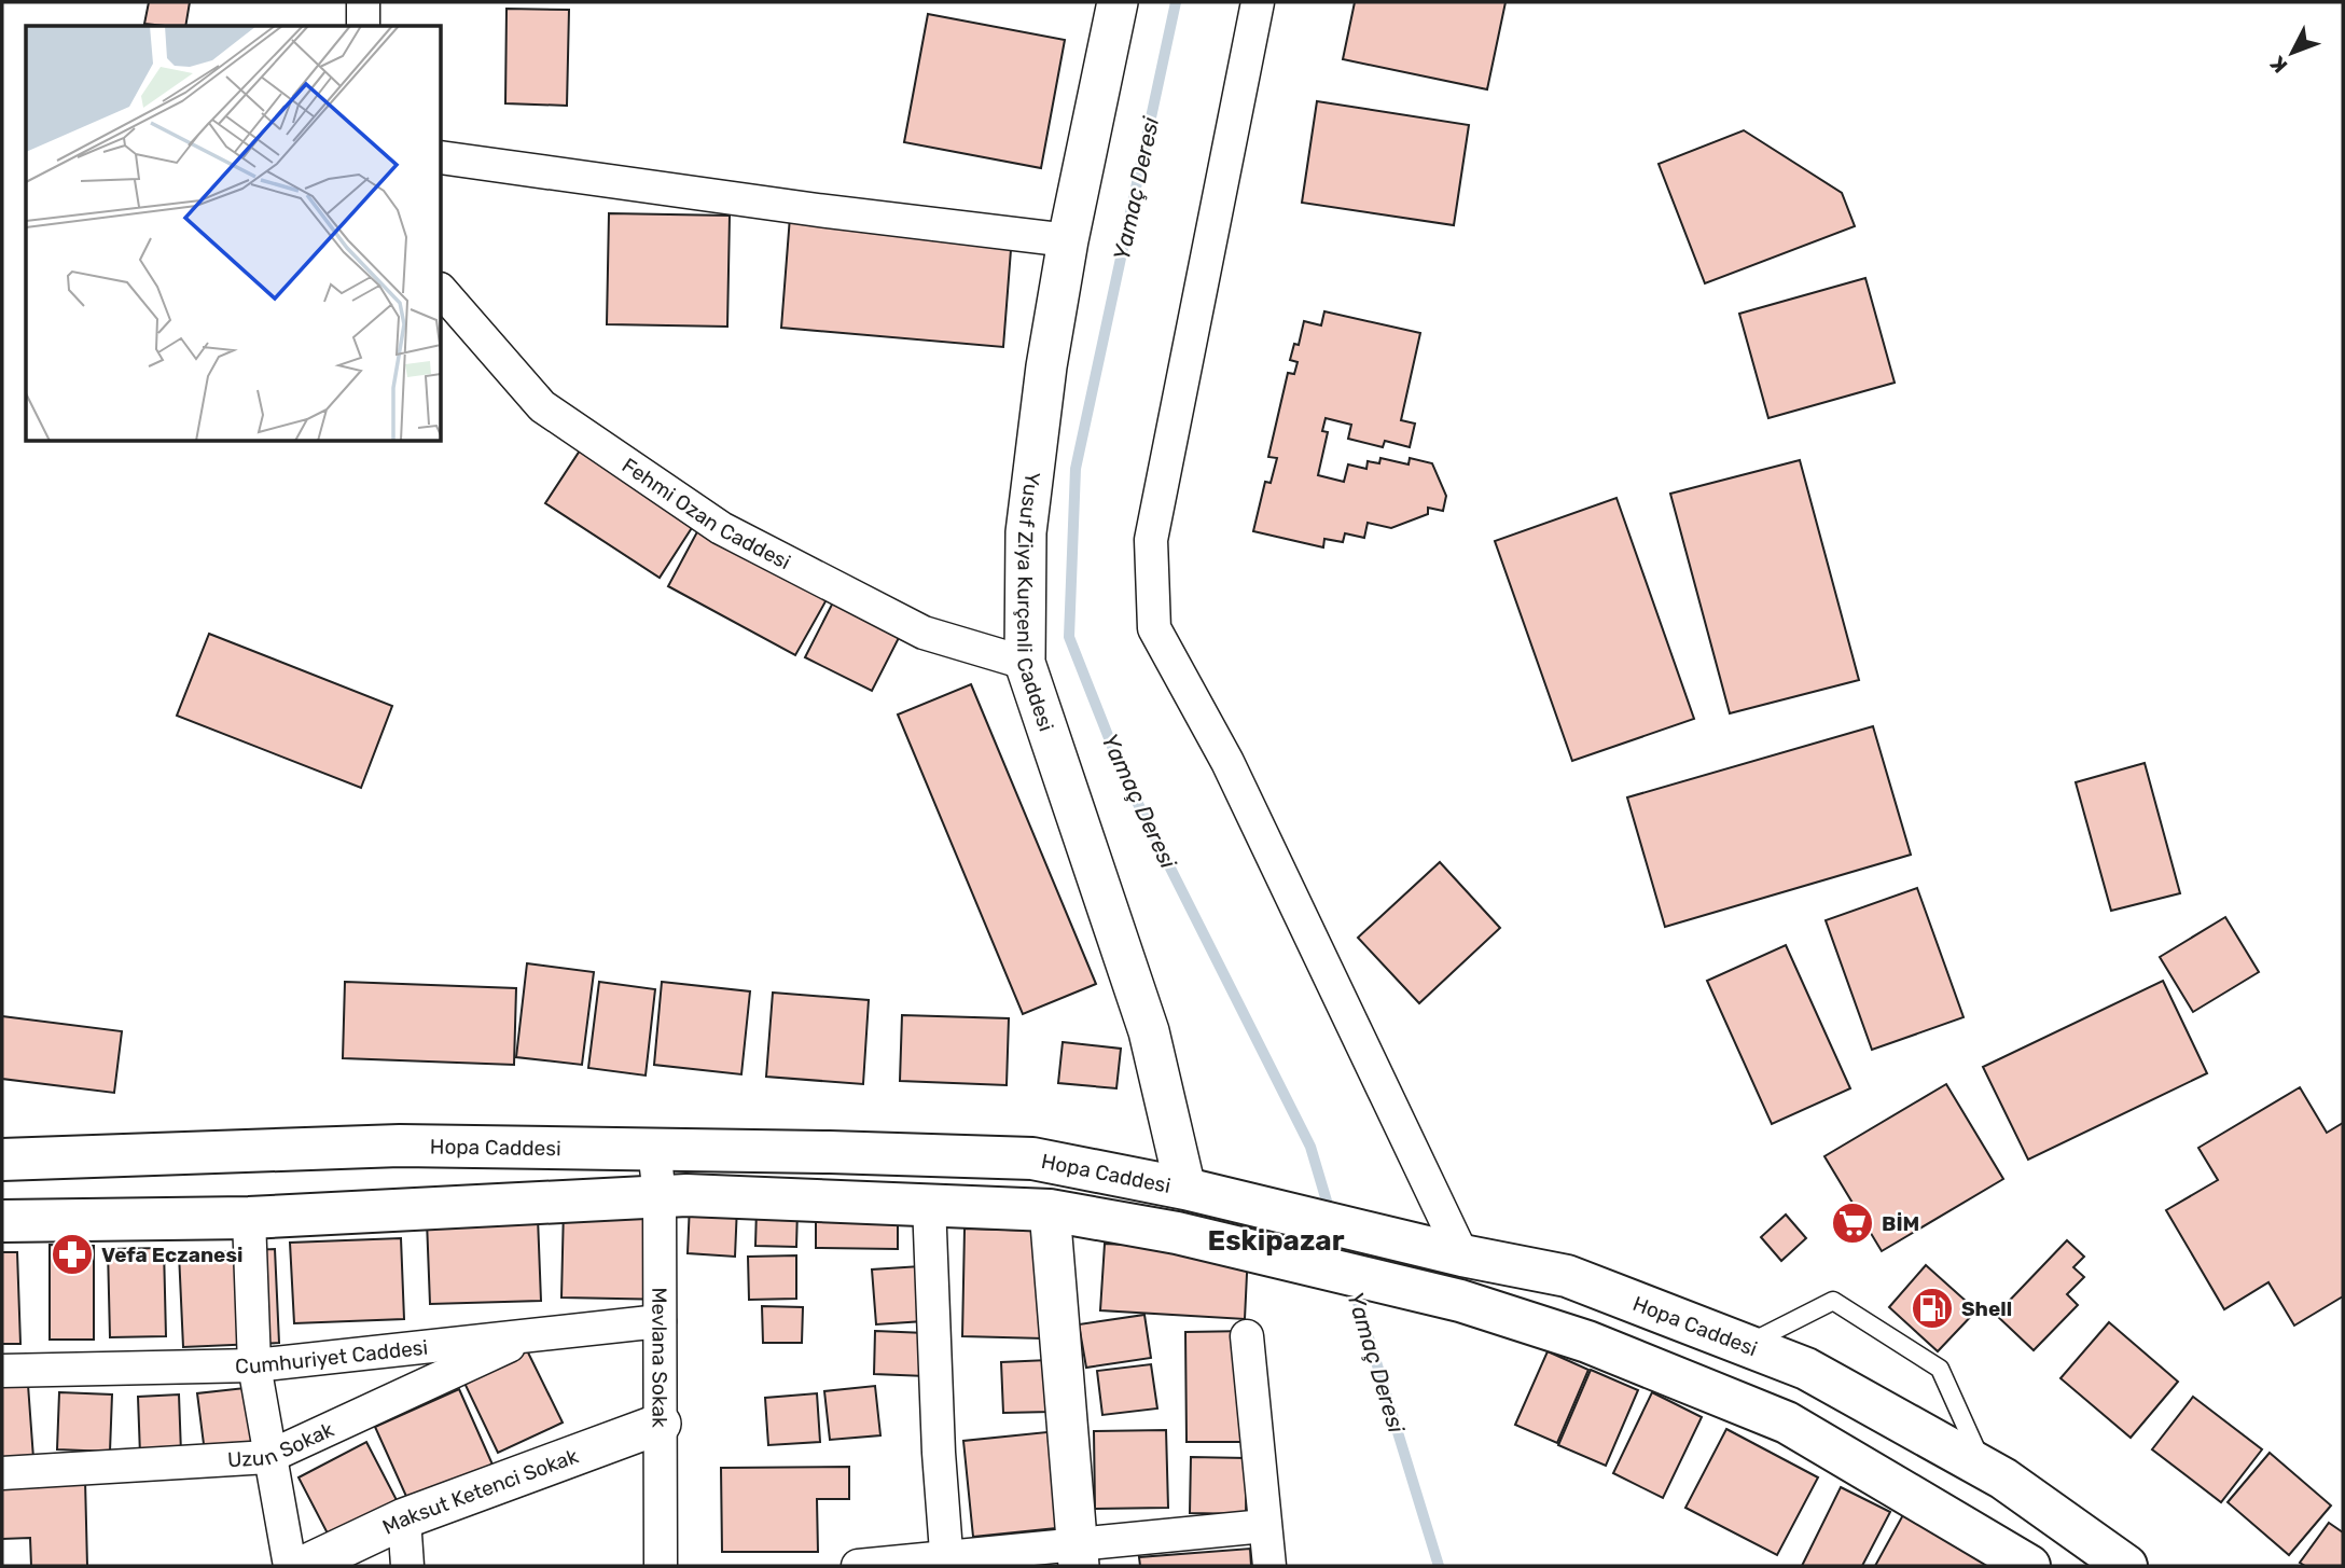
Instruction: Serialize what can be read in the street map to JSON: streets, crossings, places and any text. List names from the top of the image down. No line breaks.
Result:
{"streets":{"main road":["Hopa Caddesi"],"street":["Fehmi Ozan Caddesi","Yusuf Ziya Kurçenli Caddesi","Cumhuriyet Caddesi","Mevlana Sokak","Uzun Sokak","Maksut Ketenci Sokak"]},"crossings":[["Fehmi Ozan Caddesi","Yusuf Ziya Kurçenli Caddesi"],["Yusuf Ziya Kurçenli Caddesi","Hopa Caddesi"],["Hopa Caddesi","Mevlana Sokak"],["Cumhuriyet Caddesi","Mevlana Sokak"],["Cumhuriyet Caddesi","Uzun Sokak"],["Mevlana Sokak","Maksut Ketenci Sokak"]],"districts":["Eskipazar"],"water":["Yamaç Deresi"],"places":{"supermarket":["BİM"],"pharmacy":["Vefa Eczanesi"],"fuel station":["Shell"]},"north":"bottom left"}
